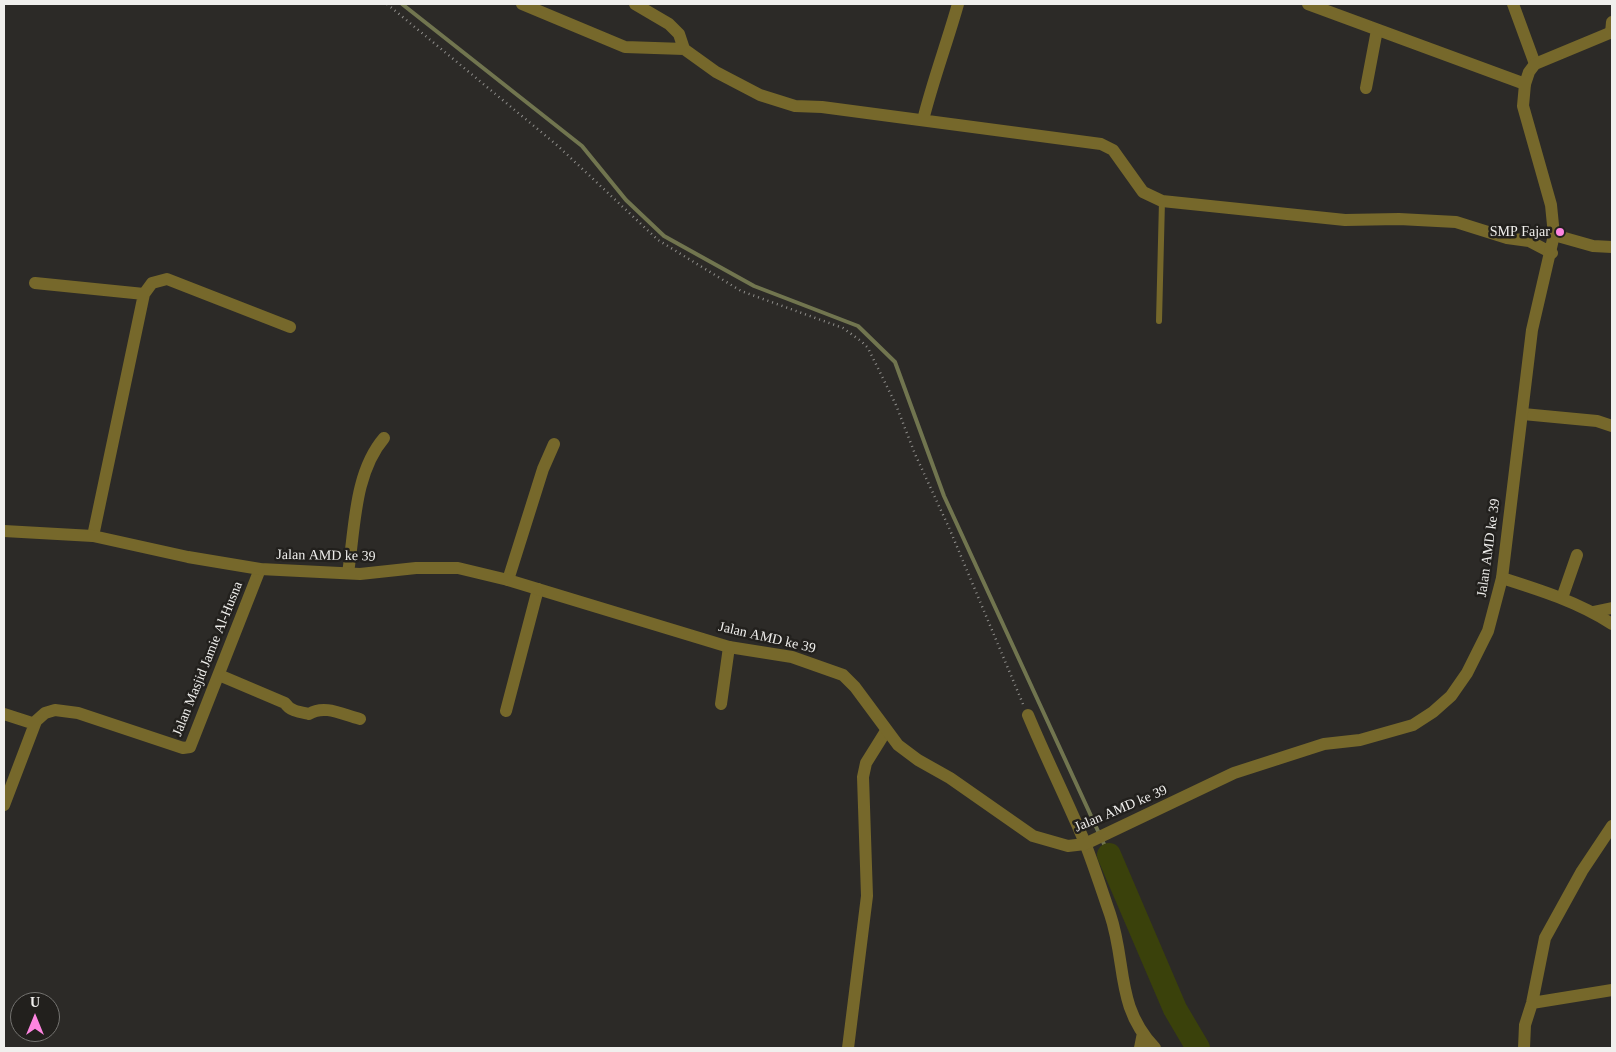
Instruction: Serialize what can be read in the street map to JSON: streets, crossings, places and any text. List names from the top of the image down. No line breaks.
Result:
{"streets":{"street":["Jalan AMD ke 39","Jalan Masjid Jamie Al-Husna"]},"crossings":[["Jalan AMD ke 39","Jalan Masjid Jamie Al-Husna"]],"places":["SMP Fajar"],"north":"top"}
